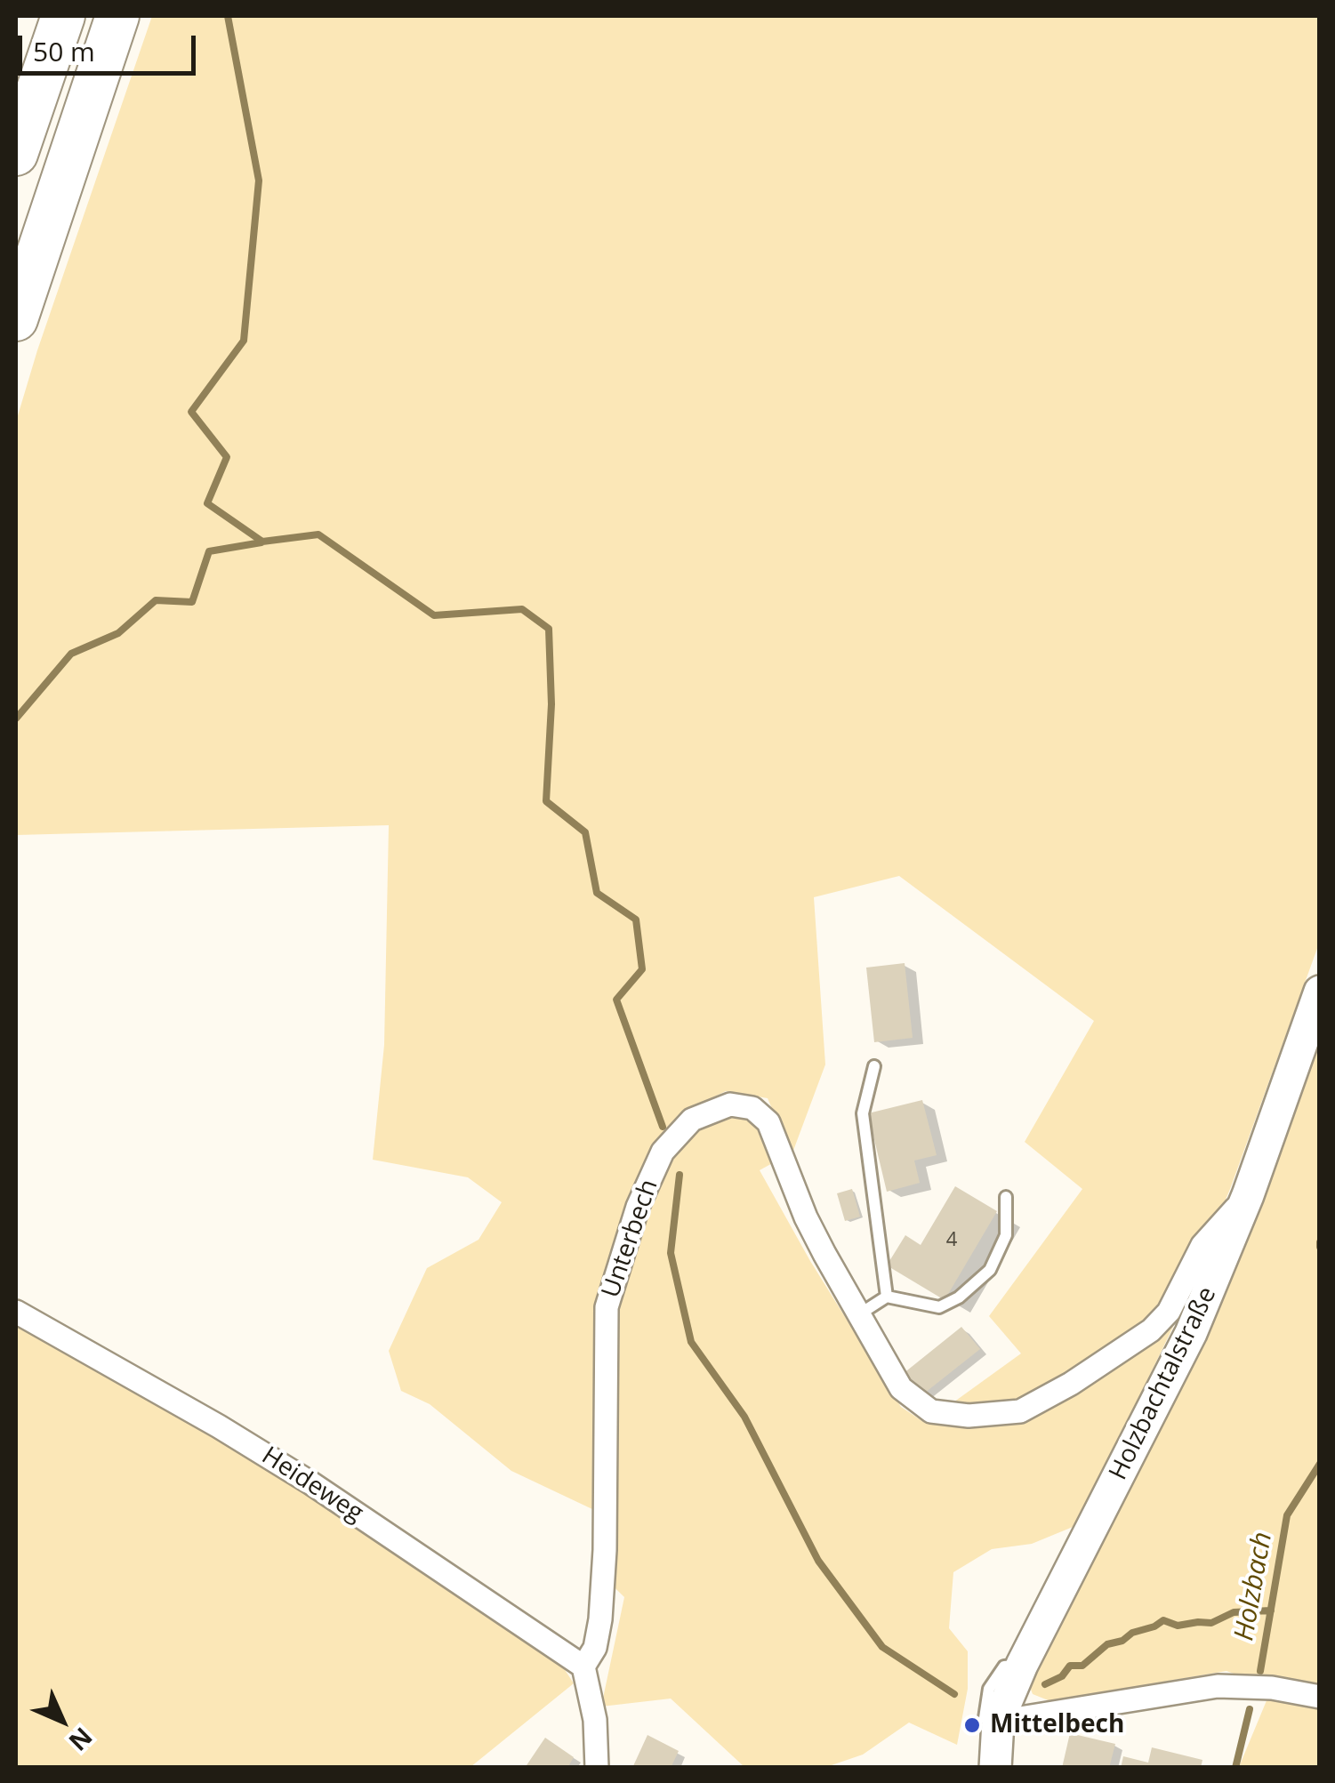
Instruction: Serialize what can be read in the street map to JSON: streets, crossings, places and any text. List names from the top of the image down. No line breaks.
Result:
{"streets":{"street":["Unterbech","Holzbachtalstraße","Heideweg"]},"crossings":[["Unterbech","Holzbachtalstraße"],["Unterbech","Heideweg"]],"water":["Holzbach"],"places":["Mittelbech"],"house_numbers":["4"],"scale_bar":"50 m","north":"bottom right"}
